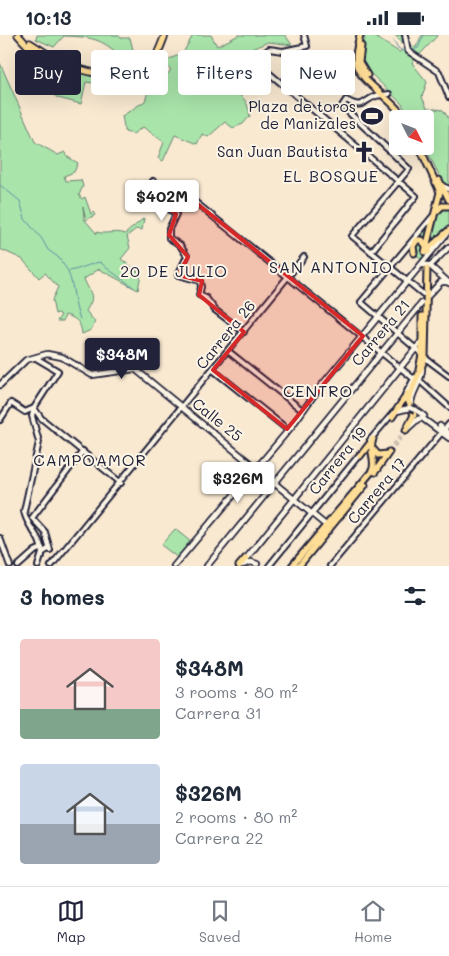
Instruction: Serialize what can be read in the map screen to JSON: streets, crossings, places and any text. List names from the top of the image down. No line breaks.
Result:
{"streets":{"main road":["Carrera 21","Calle 25"],"street":["Carrera 26","Carrera 19","Carrera 17"]},"crossings":[["Carrera 21","Calle 25"],["Carrera 26","Calle 25"],["Calle 25","Carrera 19"]],"districts":["EL BOSQUE","SAN ANTONIO","20 DE JULIO","CENTRO","CAMPOAMOR"],"places":{"sports":["Plaza de toros de Manizales"],"church":["San Juan Bautista"]},"north":"bottom right","page":{"status":"10:13","chip":["Buy","Rent","Filters","New"],"price":["$402M","$348M","$326M"],"heading":"3 homes","list":[{"name":"$348M","note":"3 rooms · 80 m² · Carrera 31"},{"name":"$326M","note":"2 rooms · 80 m² · Carrera 22"}],"tabs":["Map","Saved","Home"]}}
